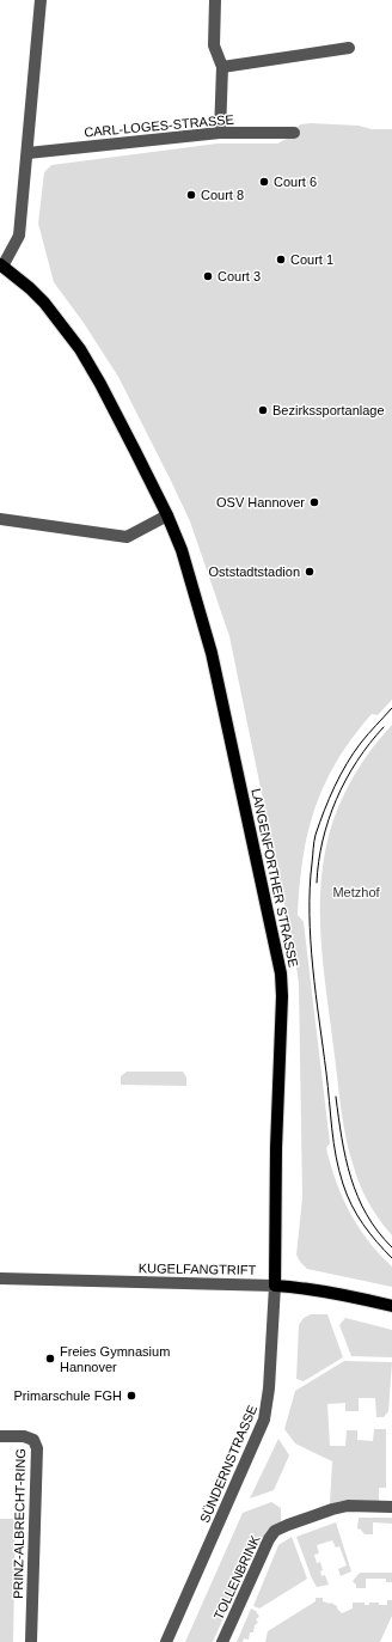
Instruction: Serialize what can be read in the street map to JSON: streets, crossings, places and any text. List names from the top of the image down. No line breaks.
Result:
{"streets":{"main road":["LANGENFORTHER STRASSE","KUGELFANGTRIFT"],"street":["CARL-LOGES-STRASSE","SÜNDERNSTRASSE","PRINZ-ALBRECHT-RING","TOLLENBRINK"]},"crossings":[["LANGENFORTHER STRASSE","KUGELFANGTRIFT"],["LANGENFORTHER STRASSE","SÜNDERNSTRASSE"],["KUGELFANGTRIFT","SÜNDERNSTRASSE"]],"parks":["Metzhof"],"places":["Court 6","Court 8","Court 1","Court 3","Bezirkssportanlage","OSV Hannover","Oststadtstadion","Freies Gymnasium Hannover","Primarschule FGH"]}
